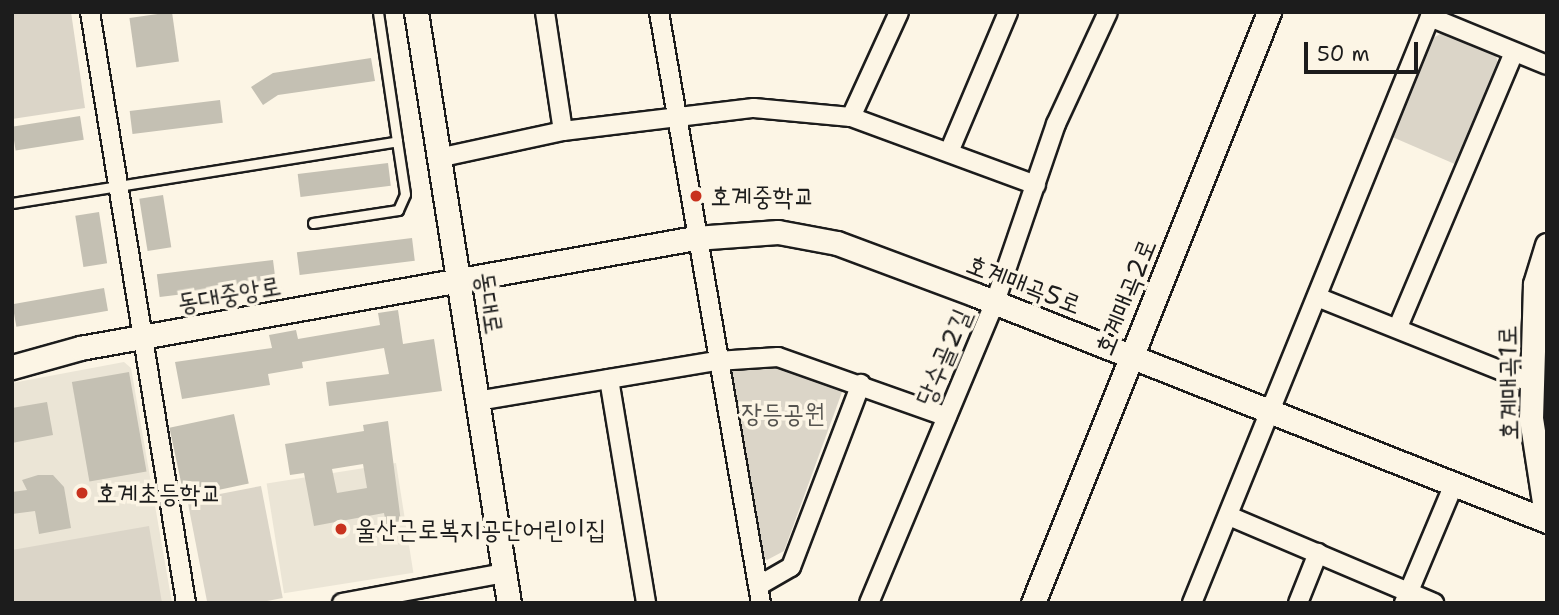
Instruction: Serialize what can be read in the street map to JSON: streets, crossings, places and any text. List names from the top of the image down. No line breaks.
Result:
{"streets":{"street":["호계매곡5로","동대중앙로","호계매곡2로","동대로","당수골2길","호계매곡1로"]},"crossings":[["호계매곡5로","동대중앙로"],["호계매곡5로","호계매곡2로"],["호계매곡5로","동대로"],["호계매곡5로","당수골2길"],["호계매곡5로","호계매곡1로"],["동대중앙로","동대로"]],"parks":["장등공원"],"places":["호계중학교","호계초등학교","울산근로복지공단어린이집"],"scale_bar":"50 m"}
